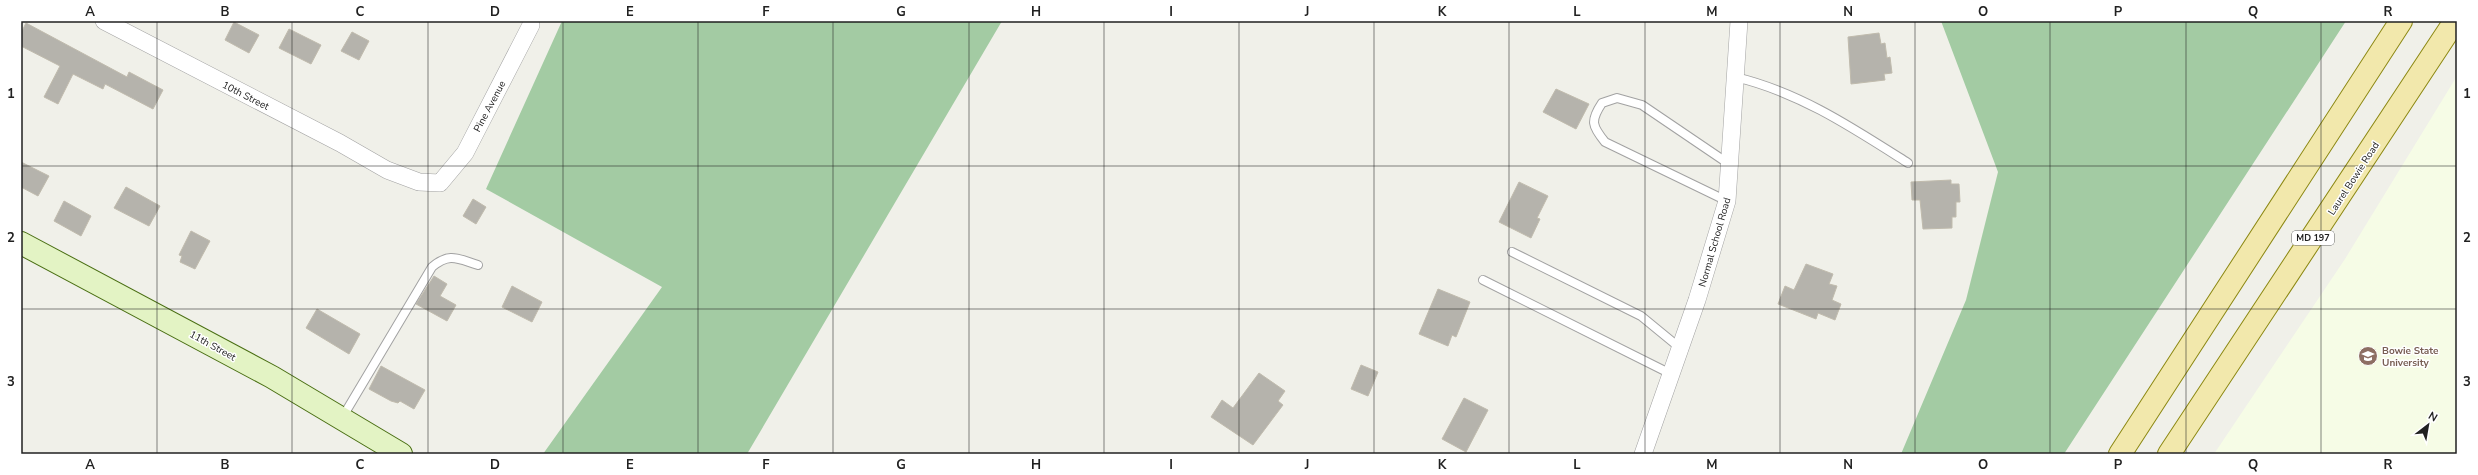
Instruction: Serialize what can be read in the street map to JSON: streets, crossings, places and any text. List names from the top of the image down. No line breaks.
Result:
{"streets":{"main road":["Laurel Bowie Road","MD 197","11th Street"],"street":["10th Street","Pine Avenue","Normal School Road"]},"crossings":[["10th Street","Pine Avenue"]],"places":{"school or university":["Bowie State University"]},"north":"top right","grid":{"columns":["A","B","C","D","E","F","G","H","I","J","K","L","M","N","O","P","Q","R"],"rows":["1","2","3"]}}
